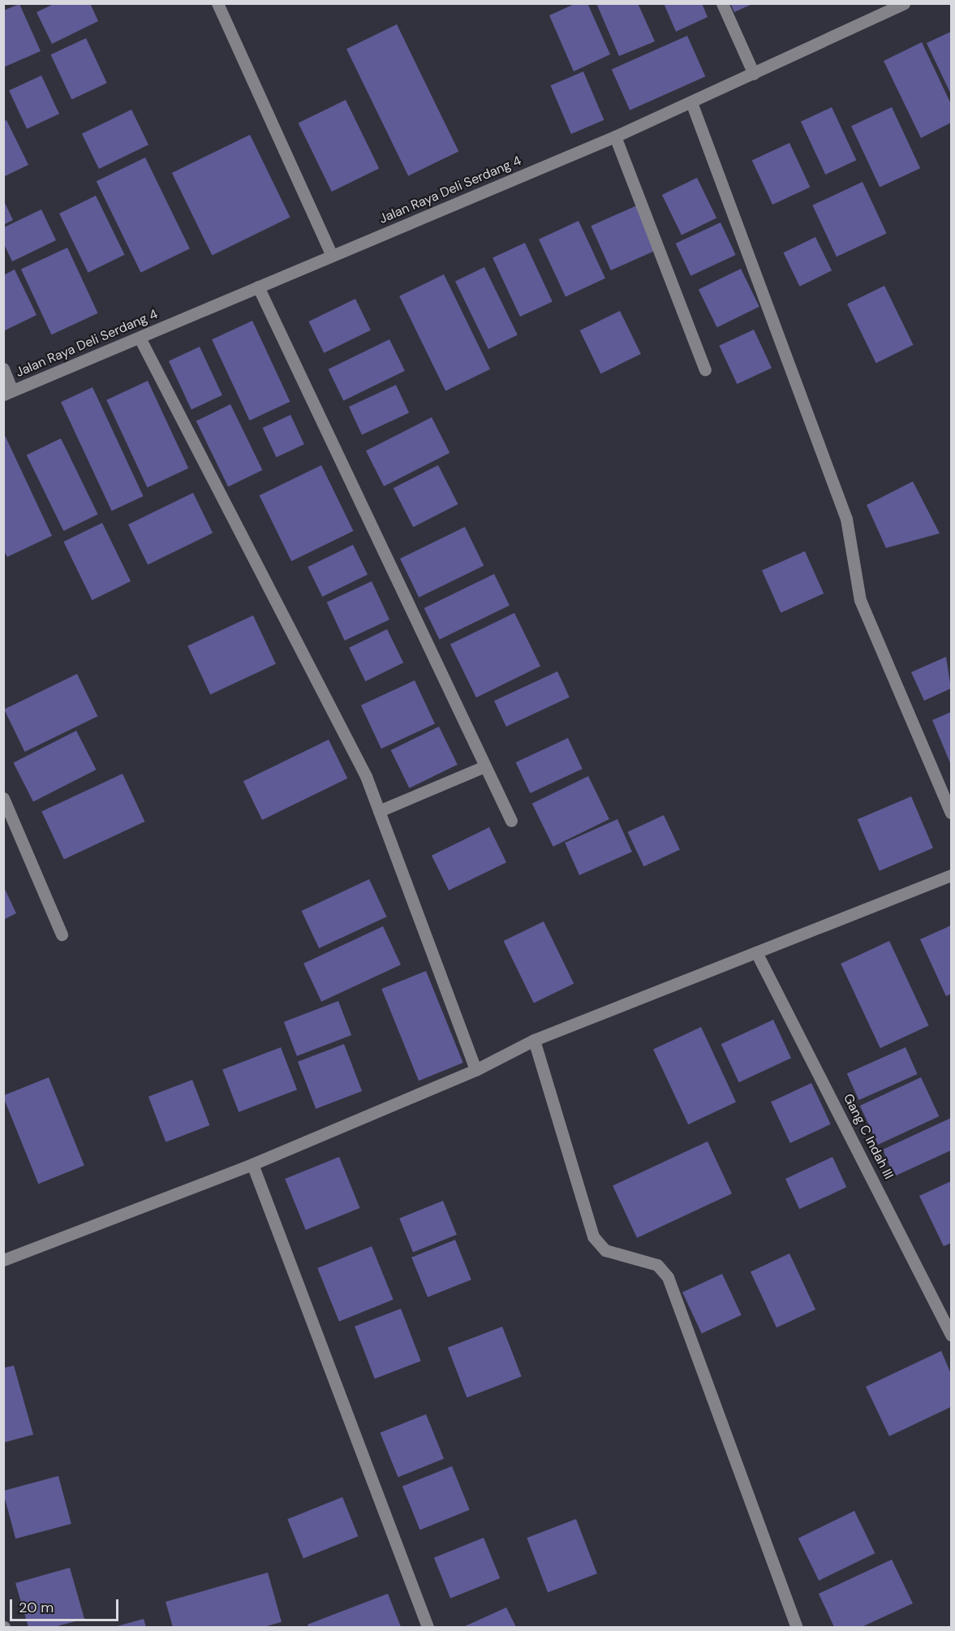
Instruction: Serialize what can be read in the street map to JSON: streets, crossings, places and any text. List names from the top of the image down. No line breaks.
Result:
{"streets":{"street":["Jalan Raya Deli Serdang 4","Gang C Indah III"]},"scale_bar":"20 m"}
